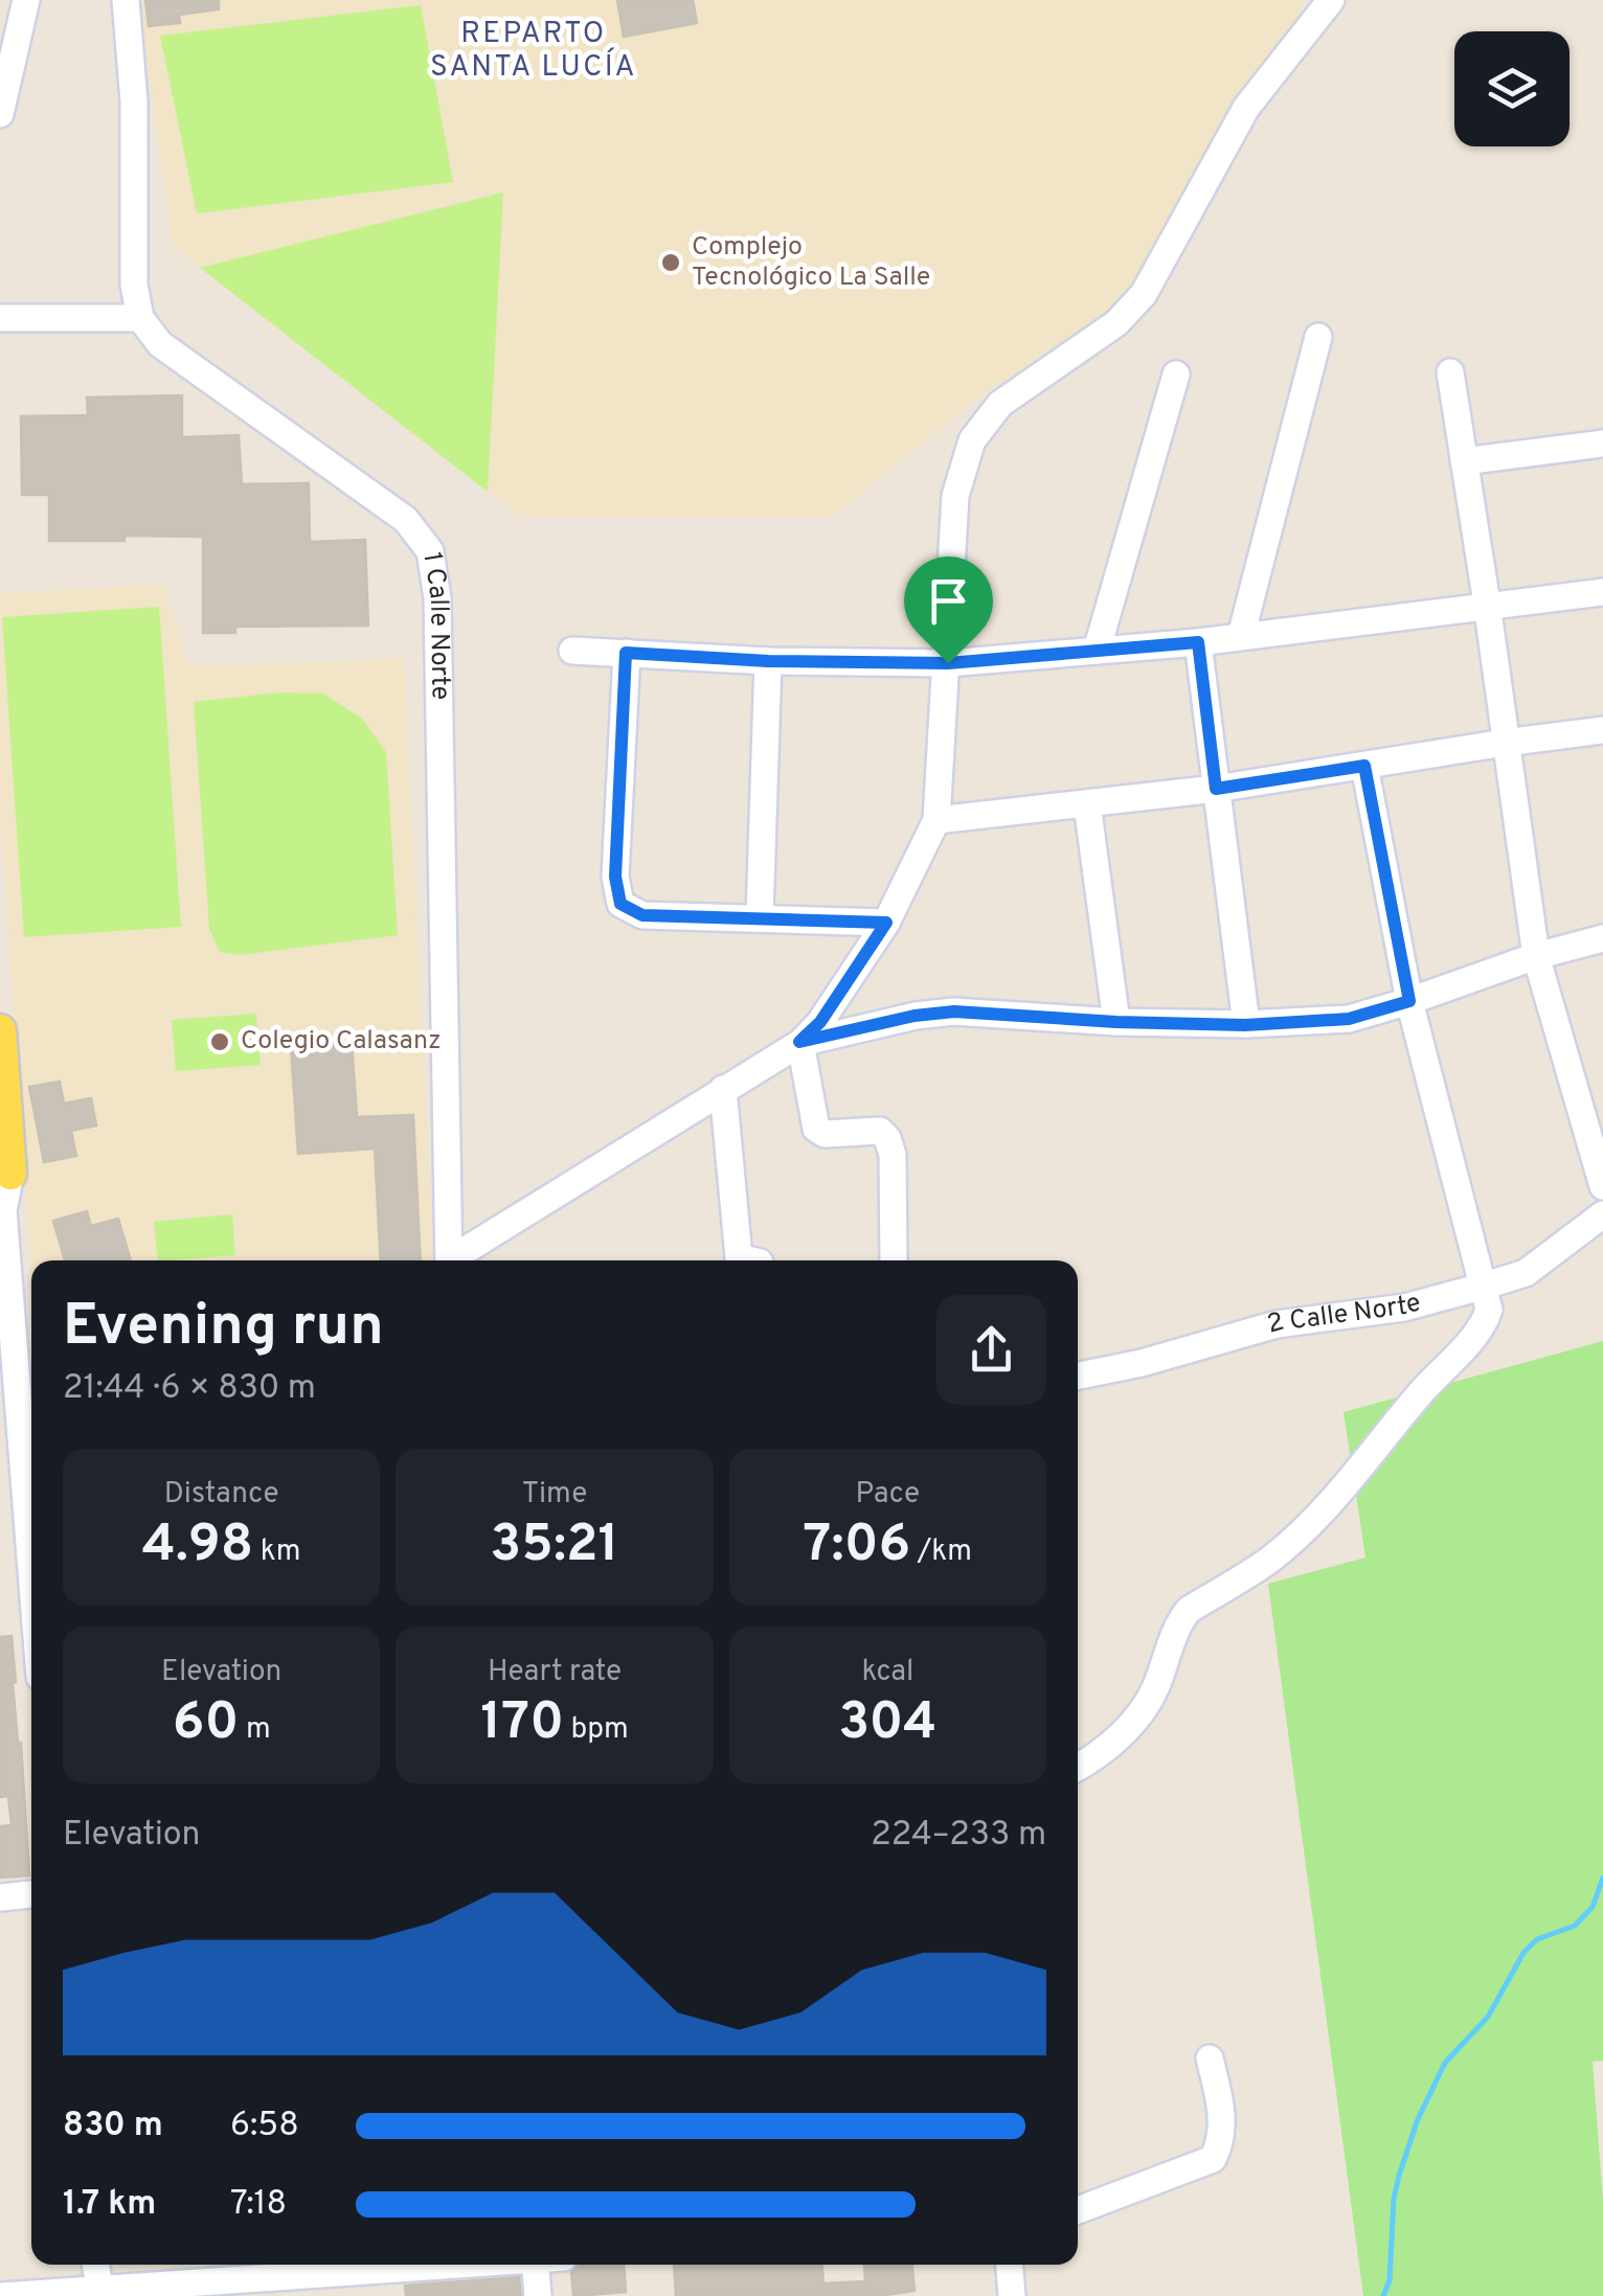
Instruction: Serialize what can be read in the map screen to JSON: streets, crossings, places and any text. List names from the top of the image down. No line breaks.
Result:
{"streets":{"street":["1 Calle Norte","2 Calle Norte"]},"districts":["REPARTO SANTA LUCÍA"],"places":["Complejo Tecnológico La Salle","Colegio Calasanz"],"page":{"heading":["Evening run","21:44 · 6 × 830 m"],"stats":[["Distance","4.98 km"],["Time","35:21"],["Pace","7:06 /km"],["Elevation","60 m"],["Heart rate","170 bpm"],["kcal","304"]],"chart":["Elevation","224–233 m"],"list":[{"name":"830 m","note":"6:58"},{"name":"1.7 km","note":"7:18"}]}}
